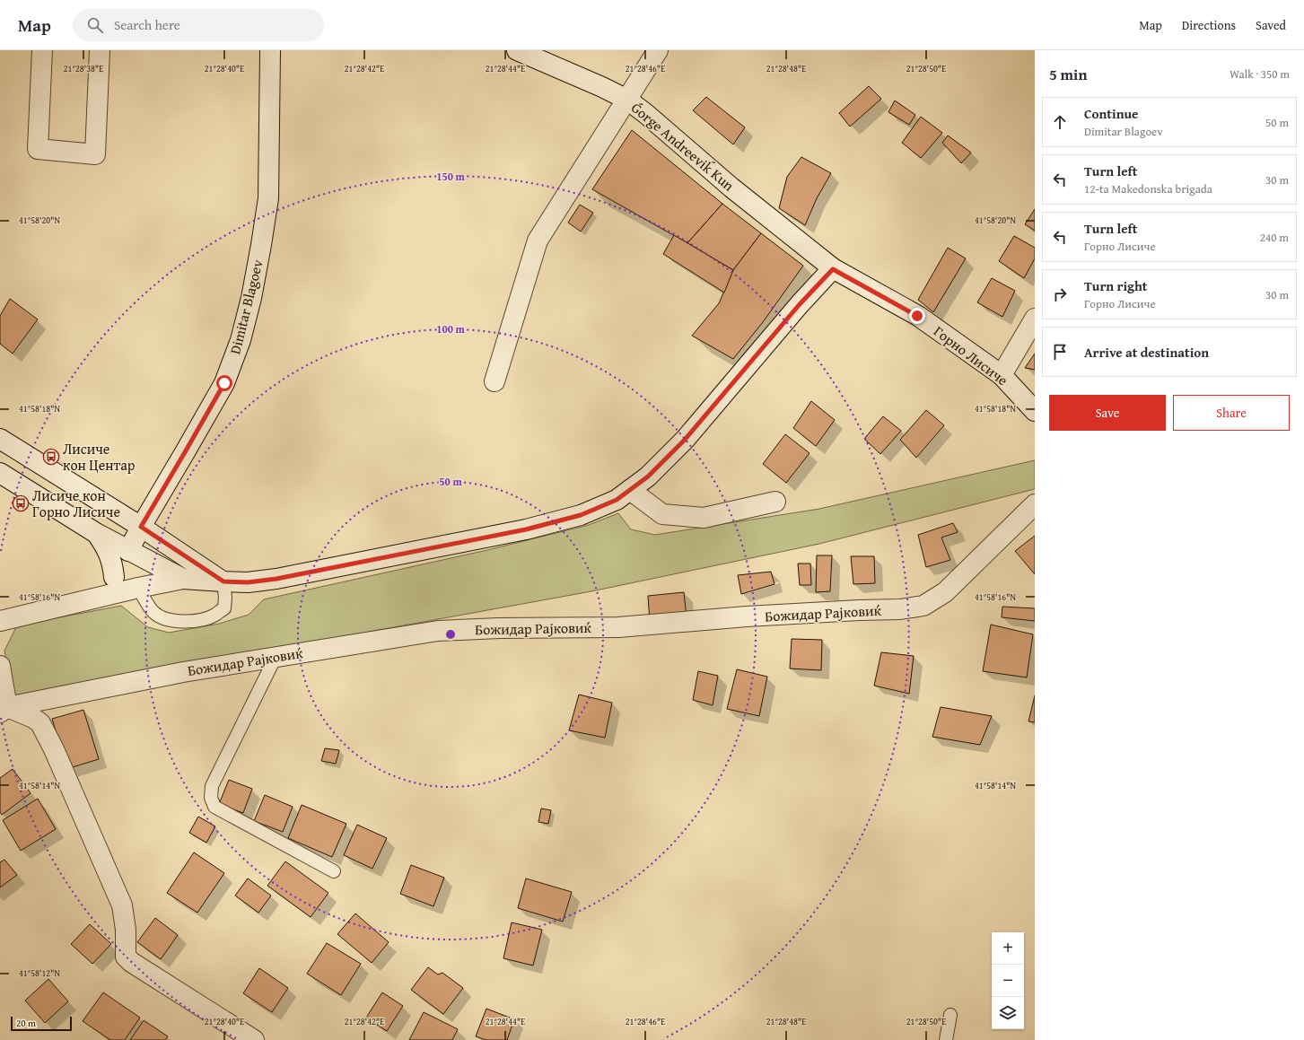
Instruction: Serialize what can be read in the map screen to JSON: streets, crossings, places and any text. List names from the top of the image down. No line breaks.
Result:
{"streets":{"street":["Ǵorge Andreeviḱ Kun","Dimitar Blagoev","Горно Лисиче","Божидар Рајковиќ"]},"crossings":[["Ǵorge Andreeviḱ Kun","Горно Лисиче"]],"places":{"bus stop":["Лисиче кон Центар","Лисиче кон Горно Лисиче"]},"scale_bar":"20 m","page":{"header":"Map","search":"Search here","nav":["Map","Directions","Saved"],"heading":["5 min","Walk · 350 m"],"list":[["Continue","Dimitar Blagoev","50 m"],["Turn left","12-ta Makedonska brigada","30 m"],["Turn left","Горно Лисиче","240 m"],["Turn right","Горно Лисиче","30 m"],"Arrive at destination"],"buttons":["Save","Share"],"map_buttons":["+","−"],"scale":"20 m"},"coordinates":["21°28'38\"E","21°28'40\"E","21°28'42\"E","21°28'44\"E","21°28'46\"E","21°28'48\"E","21°28'50\"E","41°58'20\"N","41°58'18\"N","41°58'16\"N","41°58'14\"N","41°58'12\"N"],"rings":["150 m","100 m","50 m"]}
